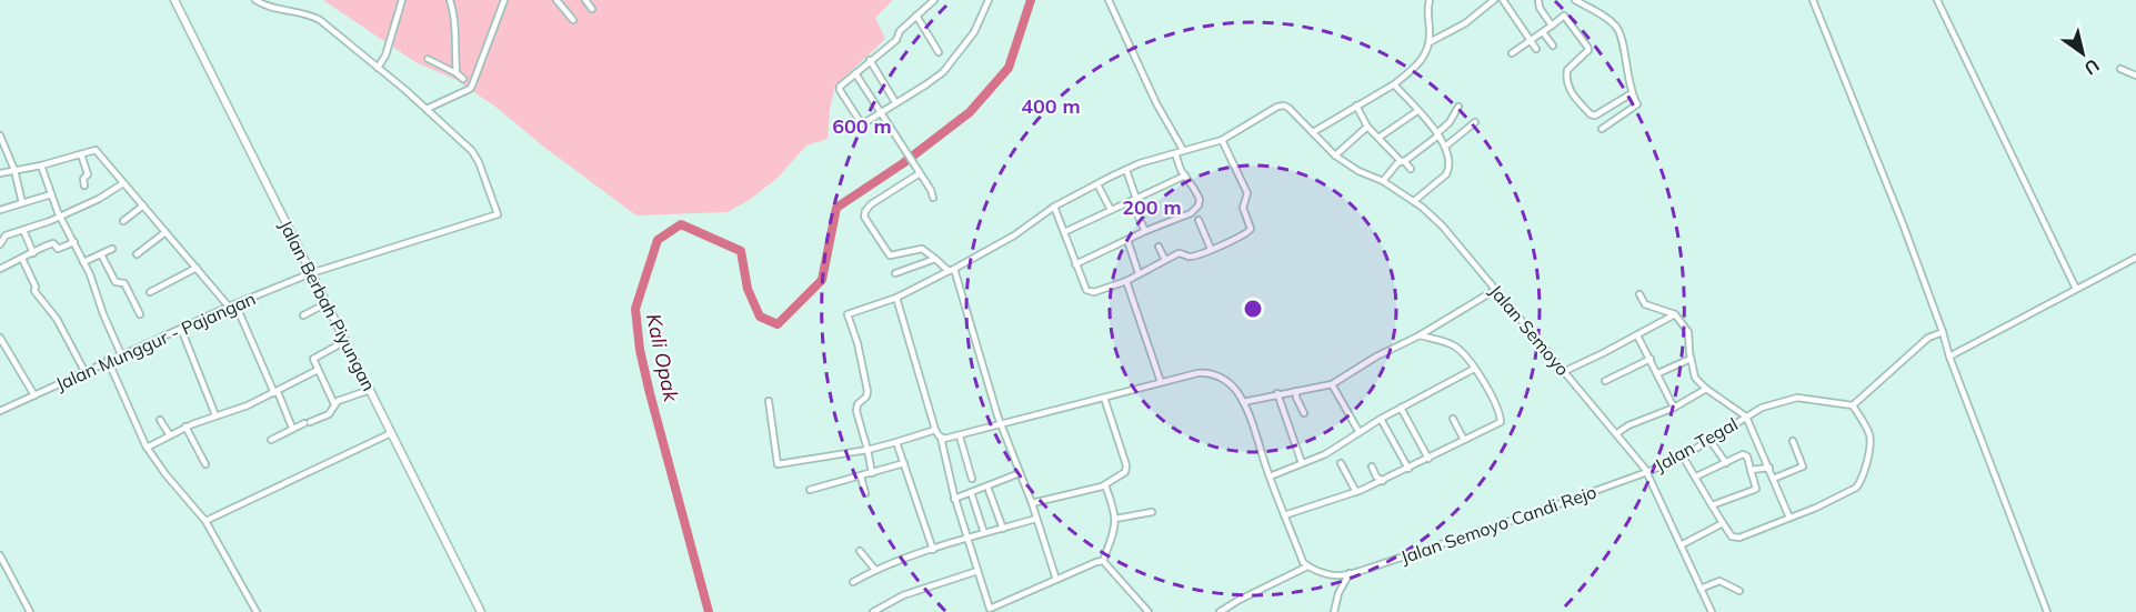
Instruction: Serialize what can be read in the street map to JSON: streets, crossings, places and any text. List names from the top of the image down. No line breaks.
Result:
{"streets":{"street":["Jalan Berbah Piyungan","Jalan Semoyo","Jalan Munggur - Pajangan","Jalan Tegal","Jalan Semoyo Candi Rejo"]},"crossings":[["Jalan Berbah Piyungan","Jalan Munggur - Pajangan"],["Jalan Semoyo","Jalan Tegal"],["Jalan Semoyo","Jalan Semoyo Candi Rejo"],["Jalan Tegal","Jalan Semoyo Candi Rejo"]],"water":["Kali Opak"],"north":"bottom right","rings":["400 m","600 m","200 m"]}
